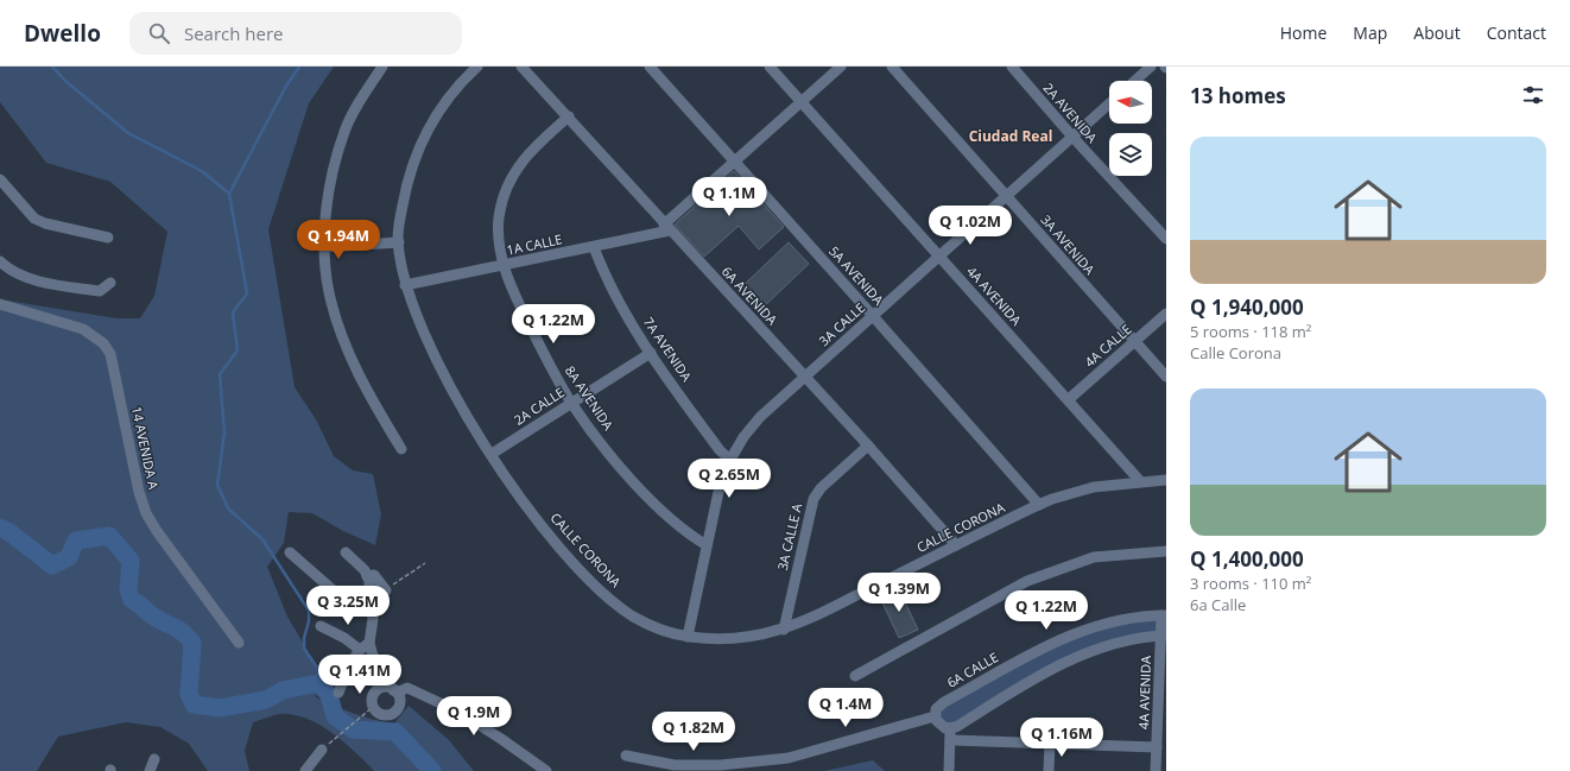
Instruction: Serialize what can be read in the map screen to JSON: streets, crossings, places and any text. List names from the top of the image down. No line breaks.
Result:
{"streets":{"street":["2A AVENIDA","1A CALLE","3A AVENIDA","5A AVENIDA","6A AVENIDA","4A AVENIDA","3A CALLE","4A CALLE","7A AVENIDA","8A AVENIDA","2A CALLE","14 AVENIDA A","CALLE CORONA","3A CALLE A","6A CALLE"]},"crossings":[["2A AVENIDA","3A CALLE"],["1A CALLE","5A AVENIDA"],["1A CALLE","6A AVENIDA"],["1A CALLE","4A AVENIDA"],["1A CALLE","7A AVENIDA"],["1A CALLE","8A AVENIDA"],["1A CALLE","CALLE CORONA"],["3A AVENIDA","3A CALLE"],["3A AVENIDA","4A CALLE"],["5A AVENIDA","3A CALLE"],["5A AVENIDA","CALLE CORONA"],["6A AVENIDA","3A CALLE"],["6A AVENIDA","8A AVENIDA"],["6A AVENIDA","CALLE CORONA"],["6A AVENIDA","3A CALLE A"],["4A AVENIDA","3A CALLE"],["4A AVENIDA","4A CALLE"],["4A AVENIDA","CALLE CORONA"],["4A AVENIDA","6A CALLE"],["3A CALLE","7A AVENIDA"],["3A CALLE","8A AVENIDA"],["3A CALLE","CALLE CORONA"],["7A AVENIDA","2A CALLE"],["8A AVENIDA","2A CALLE"],["2A CALLE","CALLE CORONA"],["CALLE CORONA","3A CALLE A"]],"districts":["Ciudad Real"],"north":"left","page":{"header":"Dwello","search":"Search here","nav":["Home","Map","About","Contact"],"heading":"13 homes","list":[{"name":"Q 1,940,000","note":"5 rooms · 118 m² · Calle Corona"},{"name":"Q 1,400,000","note":"3 rooms · 110 m² · 6a Calle"}],"price":["Q 1.1M","Q 1.02M","Q 1.94M","Q 1.22M","Q 2.65M","Q 1.39M","Q 3.25M","Q 1.22M","Q 1.41M","Q 1.4M","Q 1.9M","Q 1.82M","Q 1.16M"]}}
